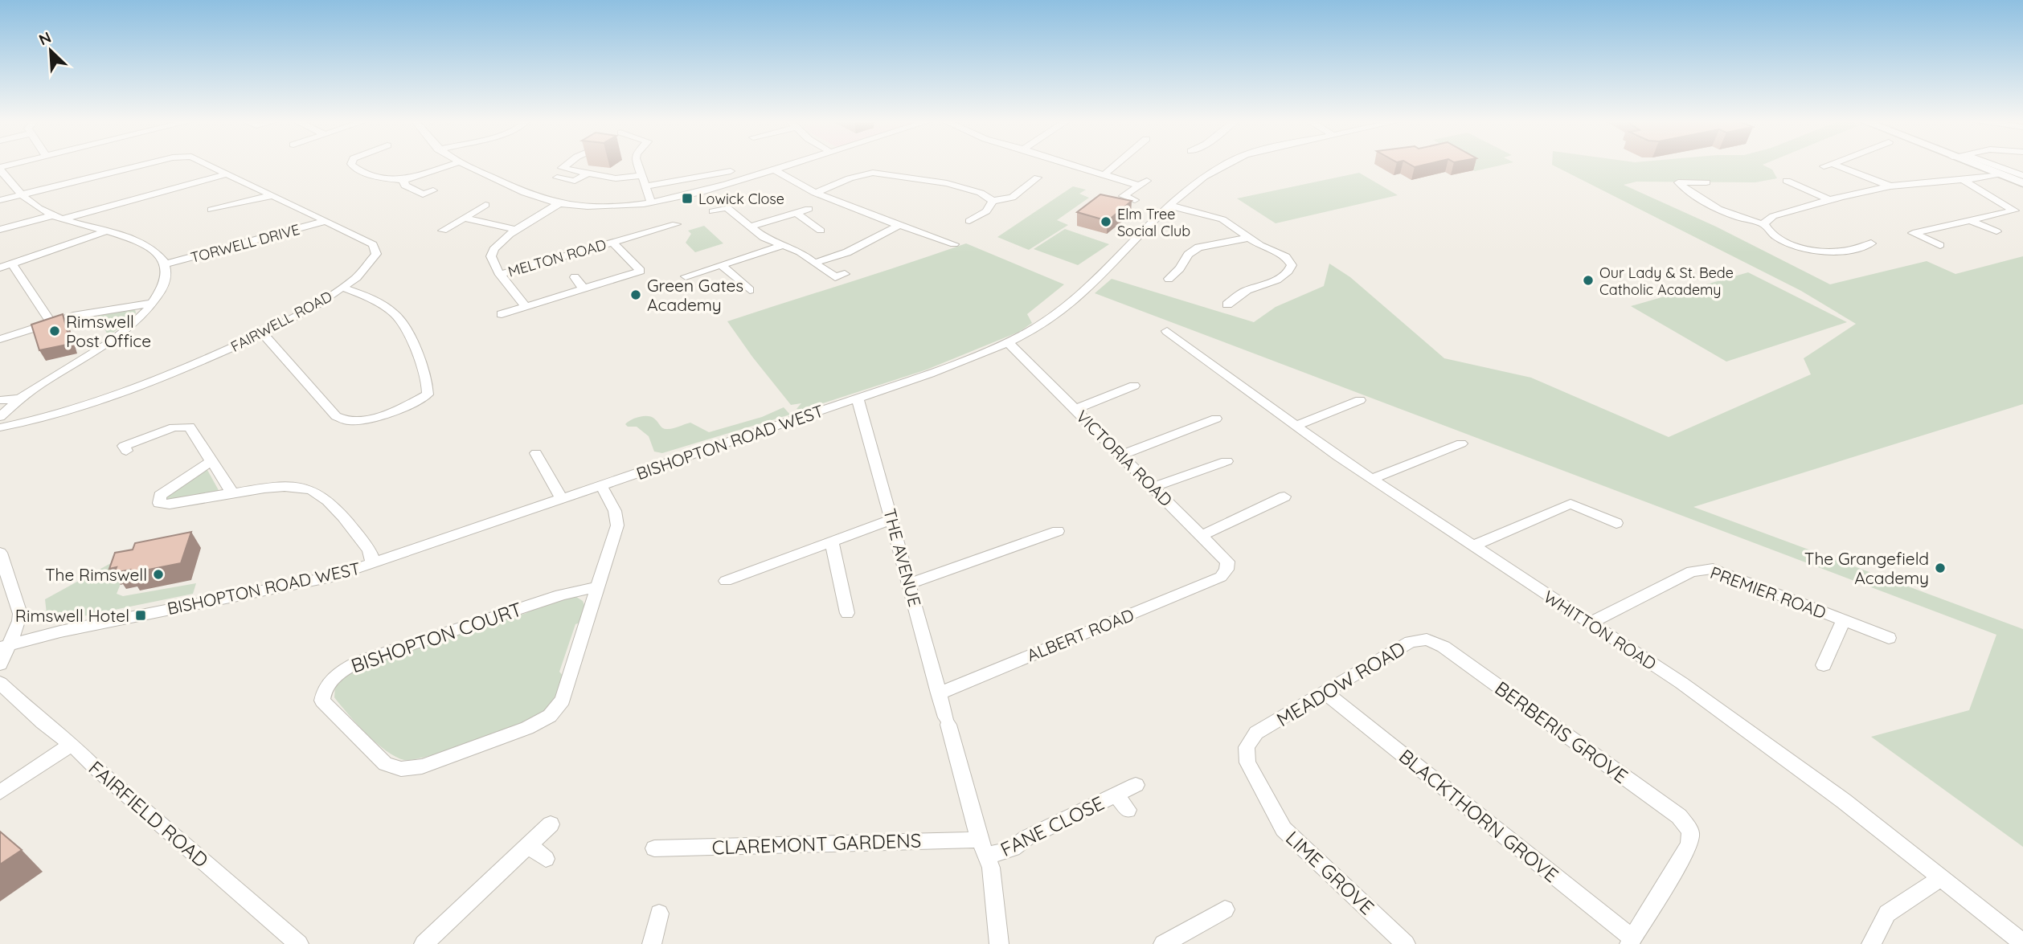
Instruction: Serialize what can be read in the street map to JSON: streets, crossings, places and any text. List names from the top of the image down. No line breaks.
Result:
{"streets":{"street":["TORWELL DRIVE","MELTON ROAD","FAIRWELL ROAD","BISHOPTON ROAD WEST","VICTORIA ROAD","THE AVENUE","PREMIER ROAD","WHITTON ROAD","ALBERT ROAD","BISHOPTON COURT","MEADOW ROAD","BERBERIS GROVE","FAIRFIELD ROAD","BLACKTHORN GROVE","FANE CLOSE","CLAREMONT GARDENS","LIME GROVE"]},"crossings":[["TORWELL DRIVE","FAIRWELL ROAD"],["BISHOPTON ROAD WEST","VICTORIA ROAD"],["BISHOPTON ROAD WEST","THE AVENUE"],["BISHOPTON ROAD WEST","BISHOPTON COURT"],["VICTORIA ROAD","ALBERT ROAD"],["THE AVENUE","ALBERT ROAD"],["THE AVENUE","FANE CLOSE"],["THE AVENUE","CLAREMONT GARDENS"],["PREMIER ROAD","WHITTON ROAD"],["MEADOW ROAD","BERBERIS GROVE"],["MEADOW ROAD","BLACKTHORN GROVE"],["MEADOW ROAD","LIME GROVE"],["BERBERIS GROVE","BLACKTHORN GROVE"],["FANE CLOSE","CLAREMONT GARDENS"]],"places":{"transit":["Lowick Close","Rimswell Hotel"],"other":["Elm Tree Social Club","Our Lady & St. Bede Catholic Academy","Green Gates Academy","Rimswell Post Office","The Grangefield Academy","The Rimswell"]},"north":"top left"}
